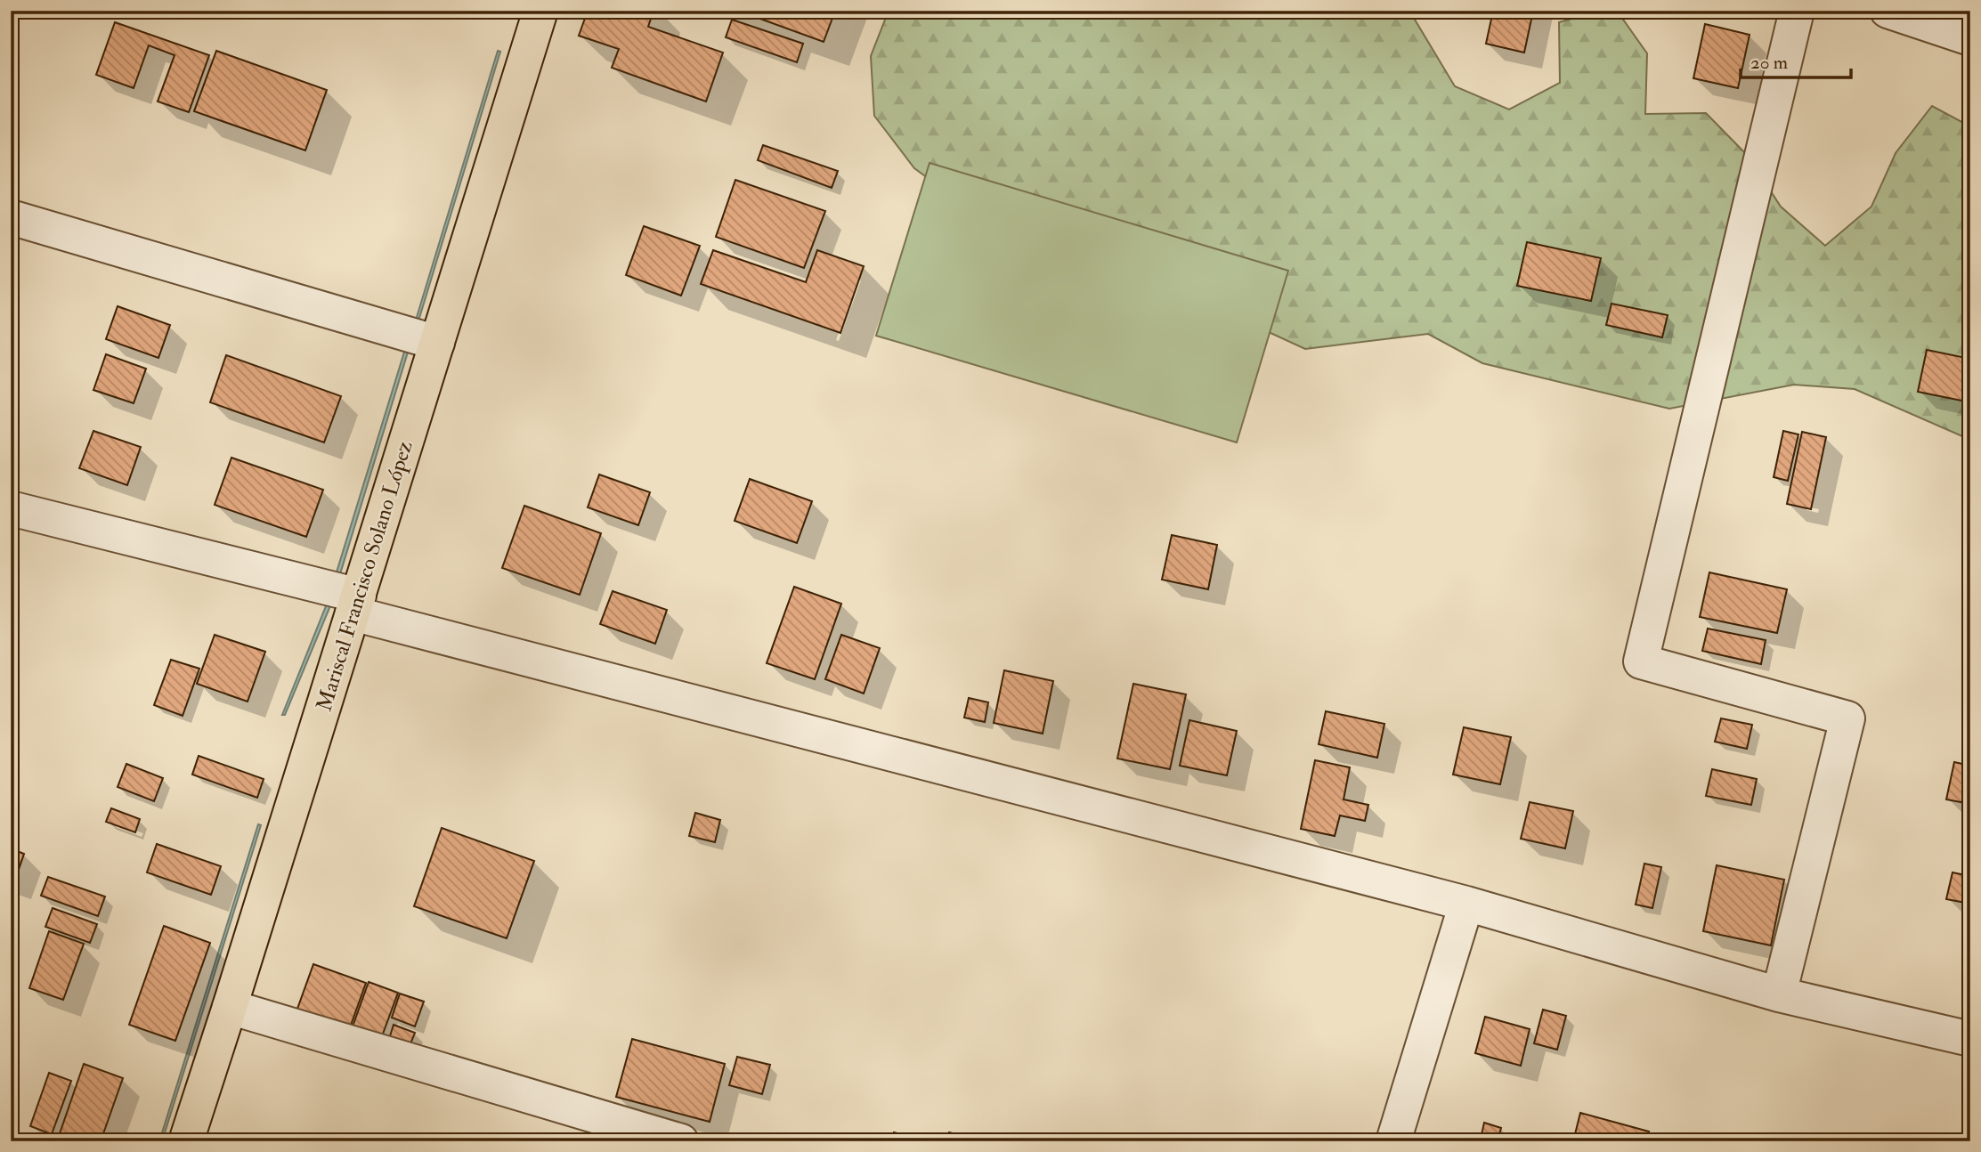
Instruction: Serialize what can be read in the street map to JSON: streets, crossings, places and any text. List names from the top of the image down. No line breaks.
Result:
{"streets":{"main road":["Mariscal Francisco Solano López"]},"scale_bar":"20 m"}
